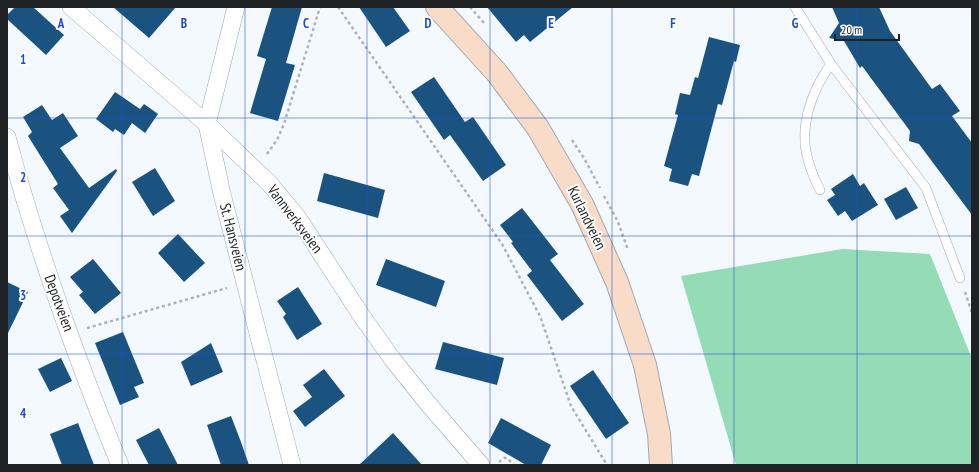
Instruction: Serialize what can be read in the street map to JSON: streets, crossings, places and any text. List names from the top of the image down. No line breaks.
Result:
{"streets":{"main road":["Kurlandveien"],"street":["Vannverksveien","St. Hansveien","Depotveien"]},"crossings":[["Vannverksveien","St. Hansveien"]],"scale_bar":"20 m","grid":{"columns":["A","B","C","D","E","F","G"],"rows":["1","2","3","4"]}}
